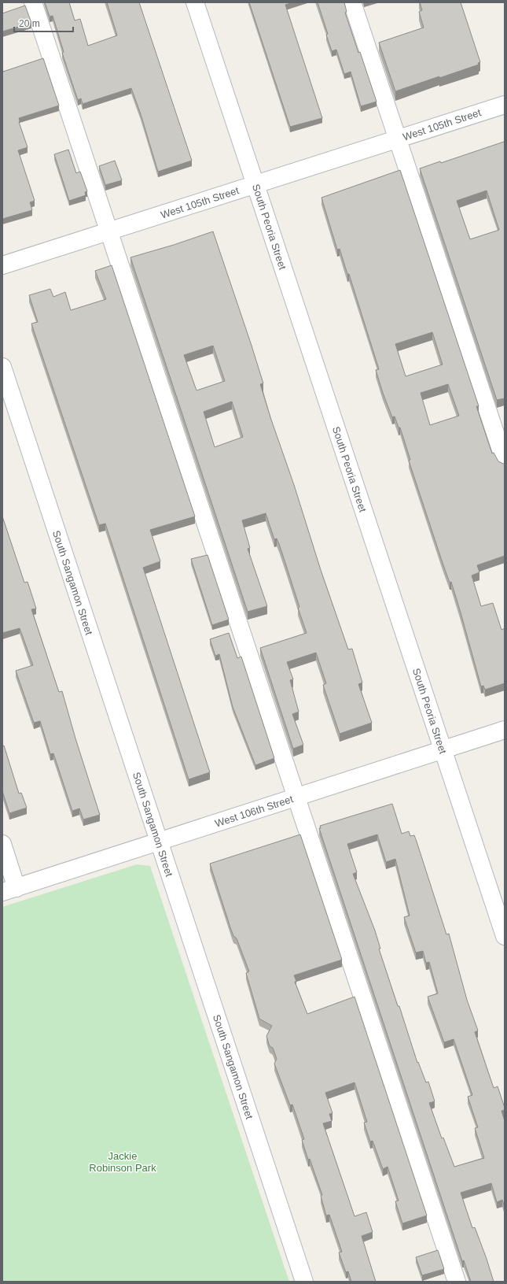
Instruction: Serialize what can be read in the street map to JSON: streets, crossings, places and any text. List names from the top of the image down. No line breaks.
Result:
{"streets":{"street":["West 105th Street","South Peoria Street","South Sangamon Street","West 106th Street"]},"crossings":[["West 105th Street","South Peoria Street"],["South Peoria Street","West 106th Street"],["South Sangamon Street","West 106th Street"]],"parks":["Jackie Robinson Park"],"scale_bar":"20 m"}
